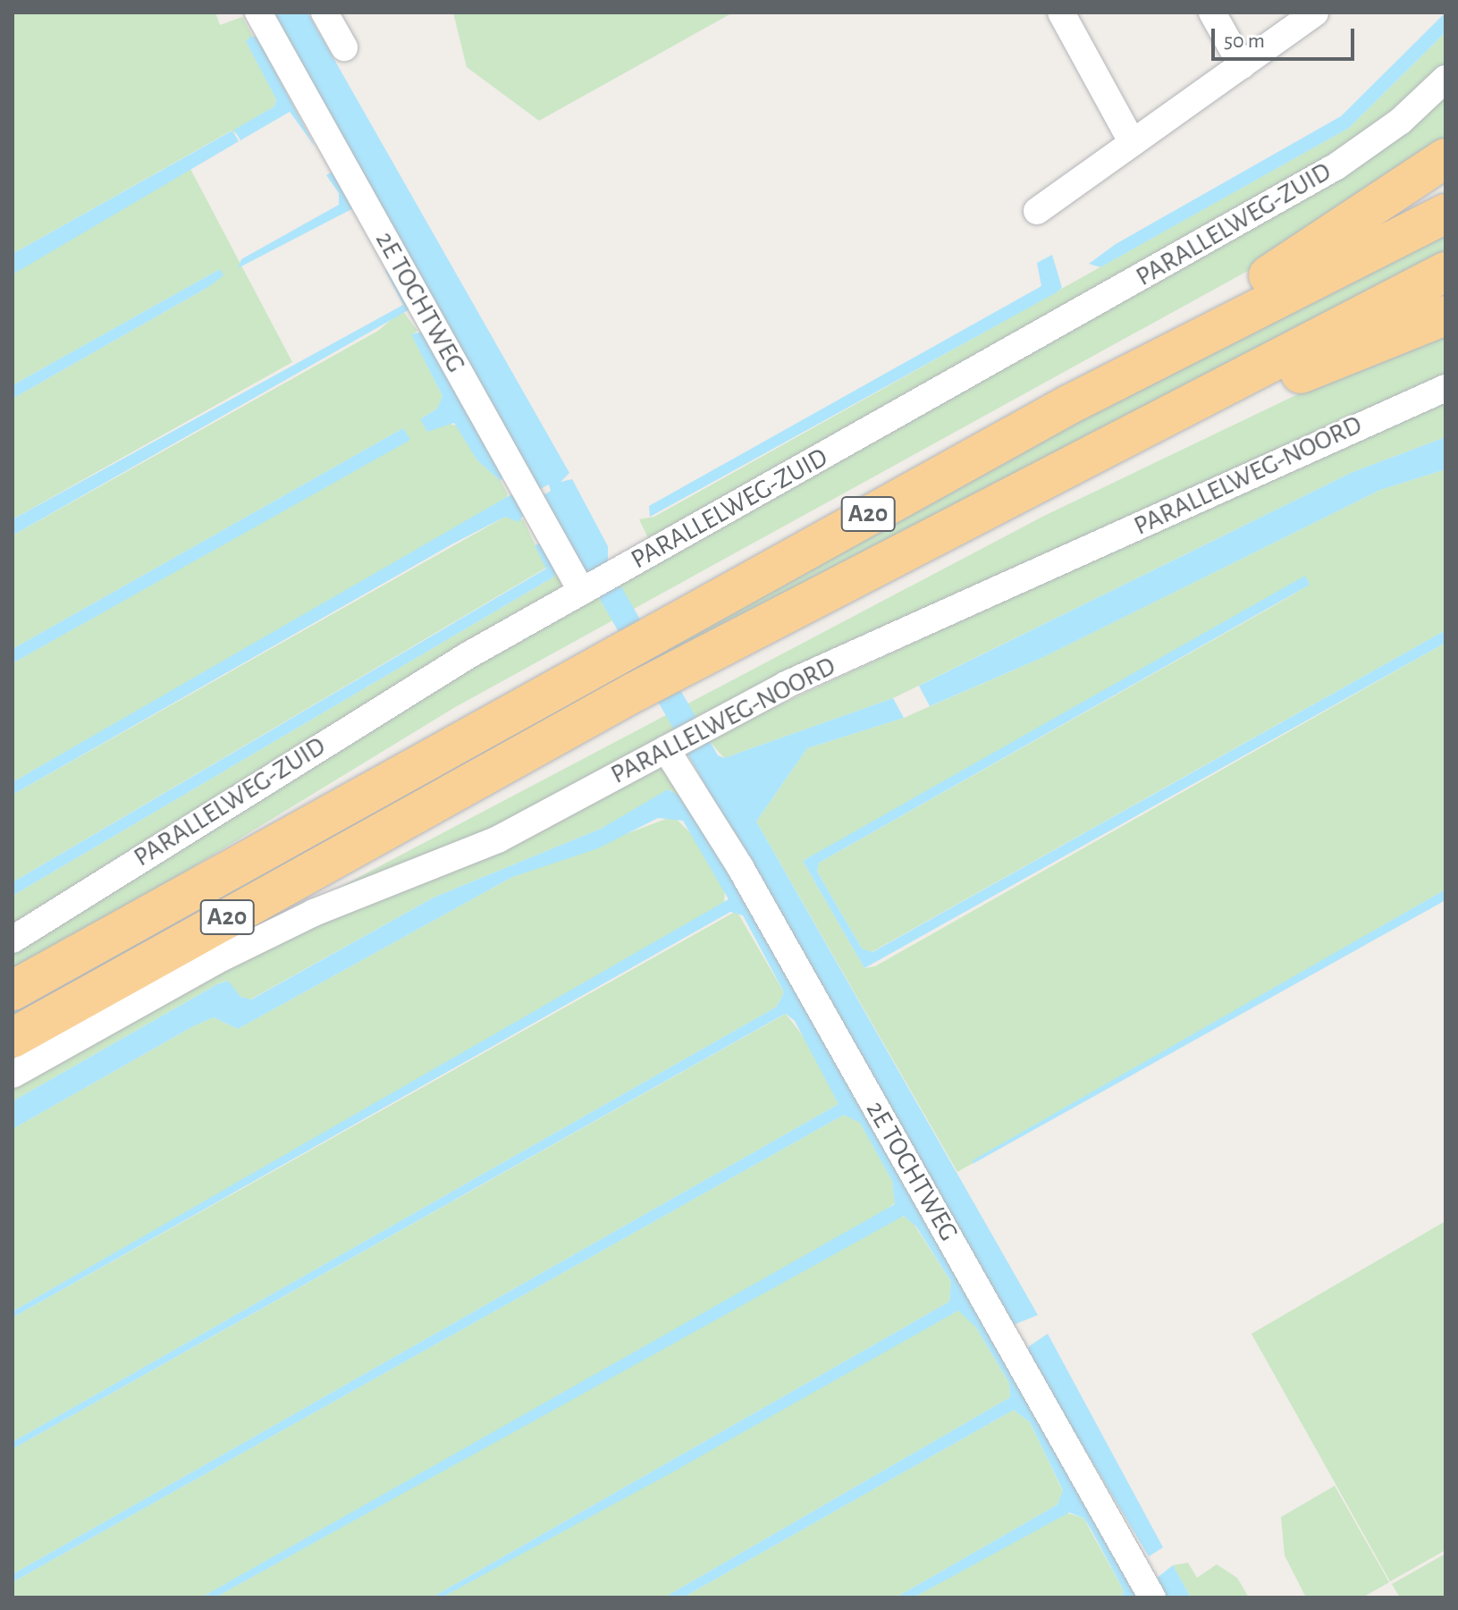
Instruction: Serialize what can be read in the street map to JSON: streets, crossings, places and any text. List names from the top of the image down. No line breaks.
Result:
{"streets":{"highway":["A20"],"street":["PARALLELWEG-ZUID","2E TOCHTWEG","PARALLELWEG-NOORD"]},"crossings":[["PARALLELWEG-ZUID","2E TOCHTWEG"],["2E TOCHTWEG","PARALLELWEG-NOORD"]],"scale_bar":"50 m"}
